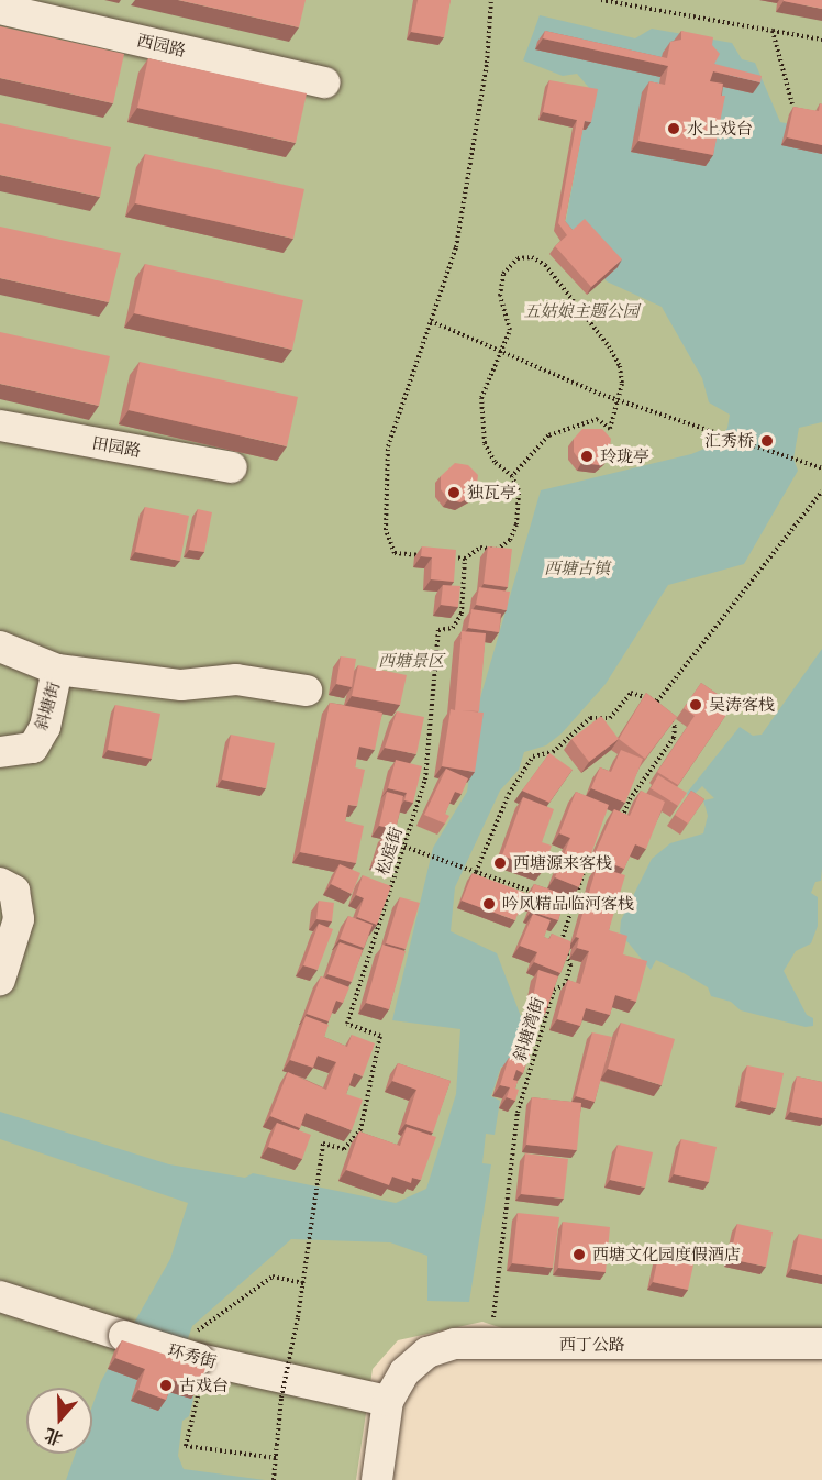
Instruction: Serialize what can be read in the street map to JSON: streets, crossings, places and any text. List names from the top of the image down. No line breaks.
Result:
{"streets":{"street":["西园路","田园路","斜塘街","西丁公路","环秀街"],"path":["松庭街","斜塘湾街"]},"crossings":[["斜塘湾街","西丁公路"],["西丁公路","环秀街"]],"parks":["五姑娘主题公园","西塘古镇","西塘景区"],"places":["水上戏台","汇秀桥","玲珑亭","独瓦亭","吴涛客栈","西塘源来客栈","吟风精品临河客栈","西塘文化园度假酒店","古戏台"],"north":"bottom"}
